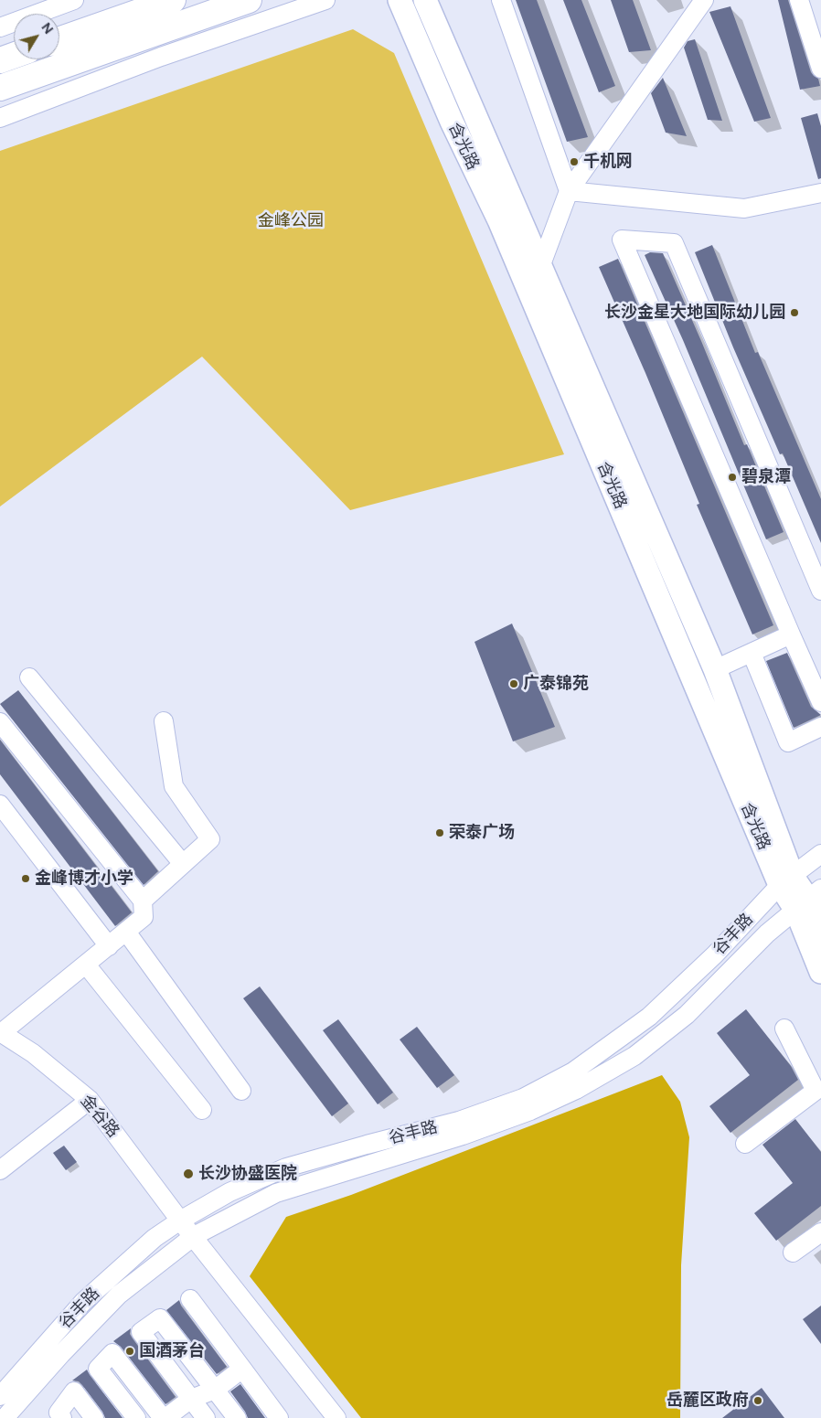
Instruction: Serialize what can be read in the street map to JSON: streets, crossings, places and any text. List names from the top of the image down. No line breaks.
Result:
{"streets":{"main road":["含光路"],"street":["谷丰路","金谷路"]},"crossings":[["含光路","谷丰路"],["谷丰路","金谷路"]],"parks":["金峰公园"],"places":["千机网","长沙金星大地国际幼儿园","碧泉潭","广泰锦苑","荣泰广场","金峰博才小学","长沙协盛医院","国酒茅台","岳麓区政府"],"north":"top right"}
